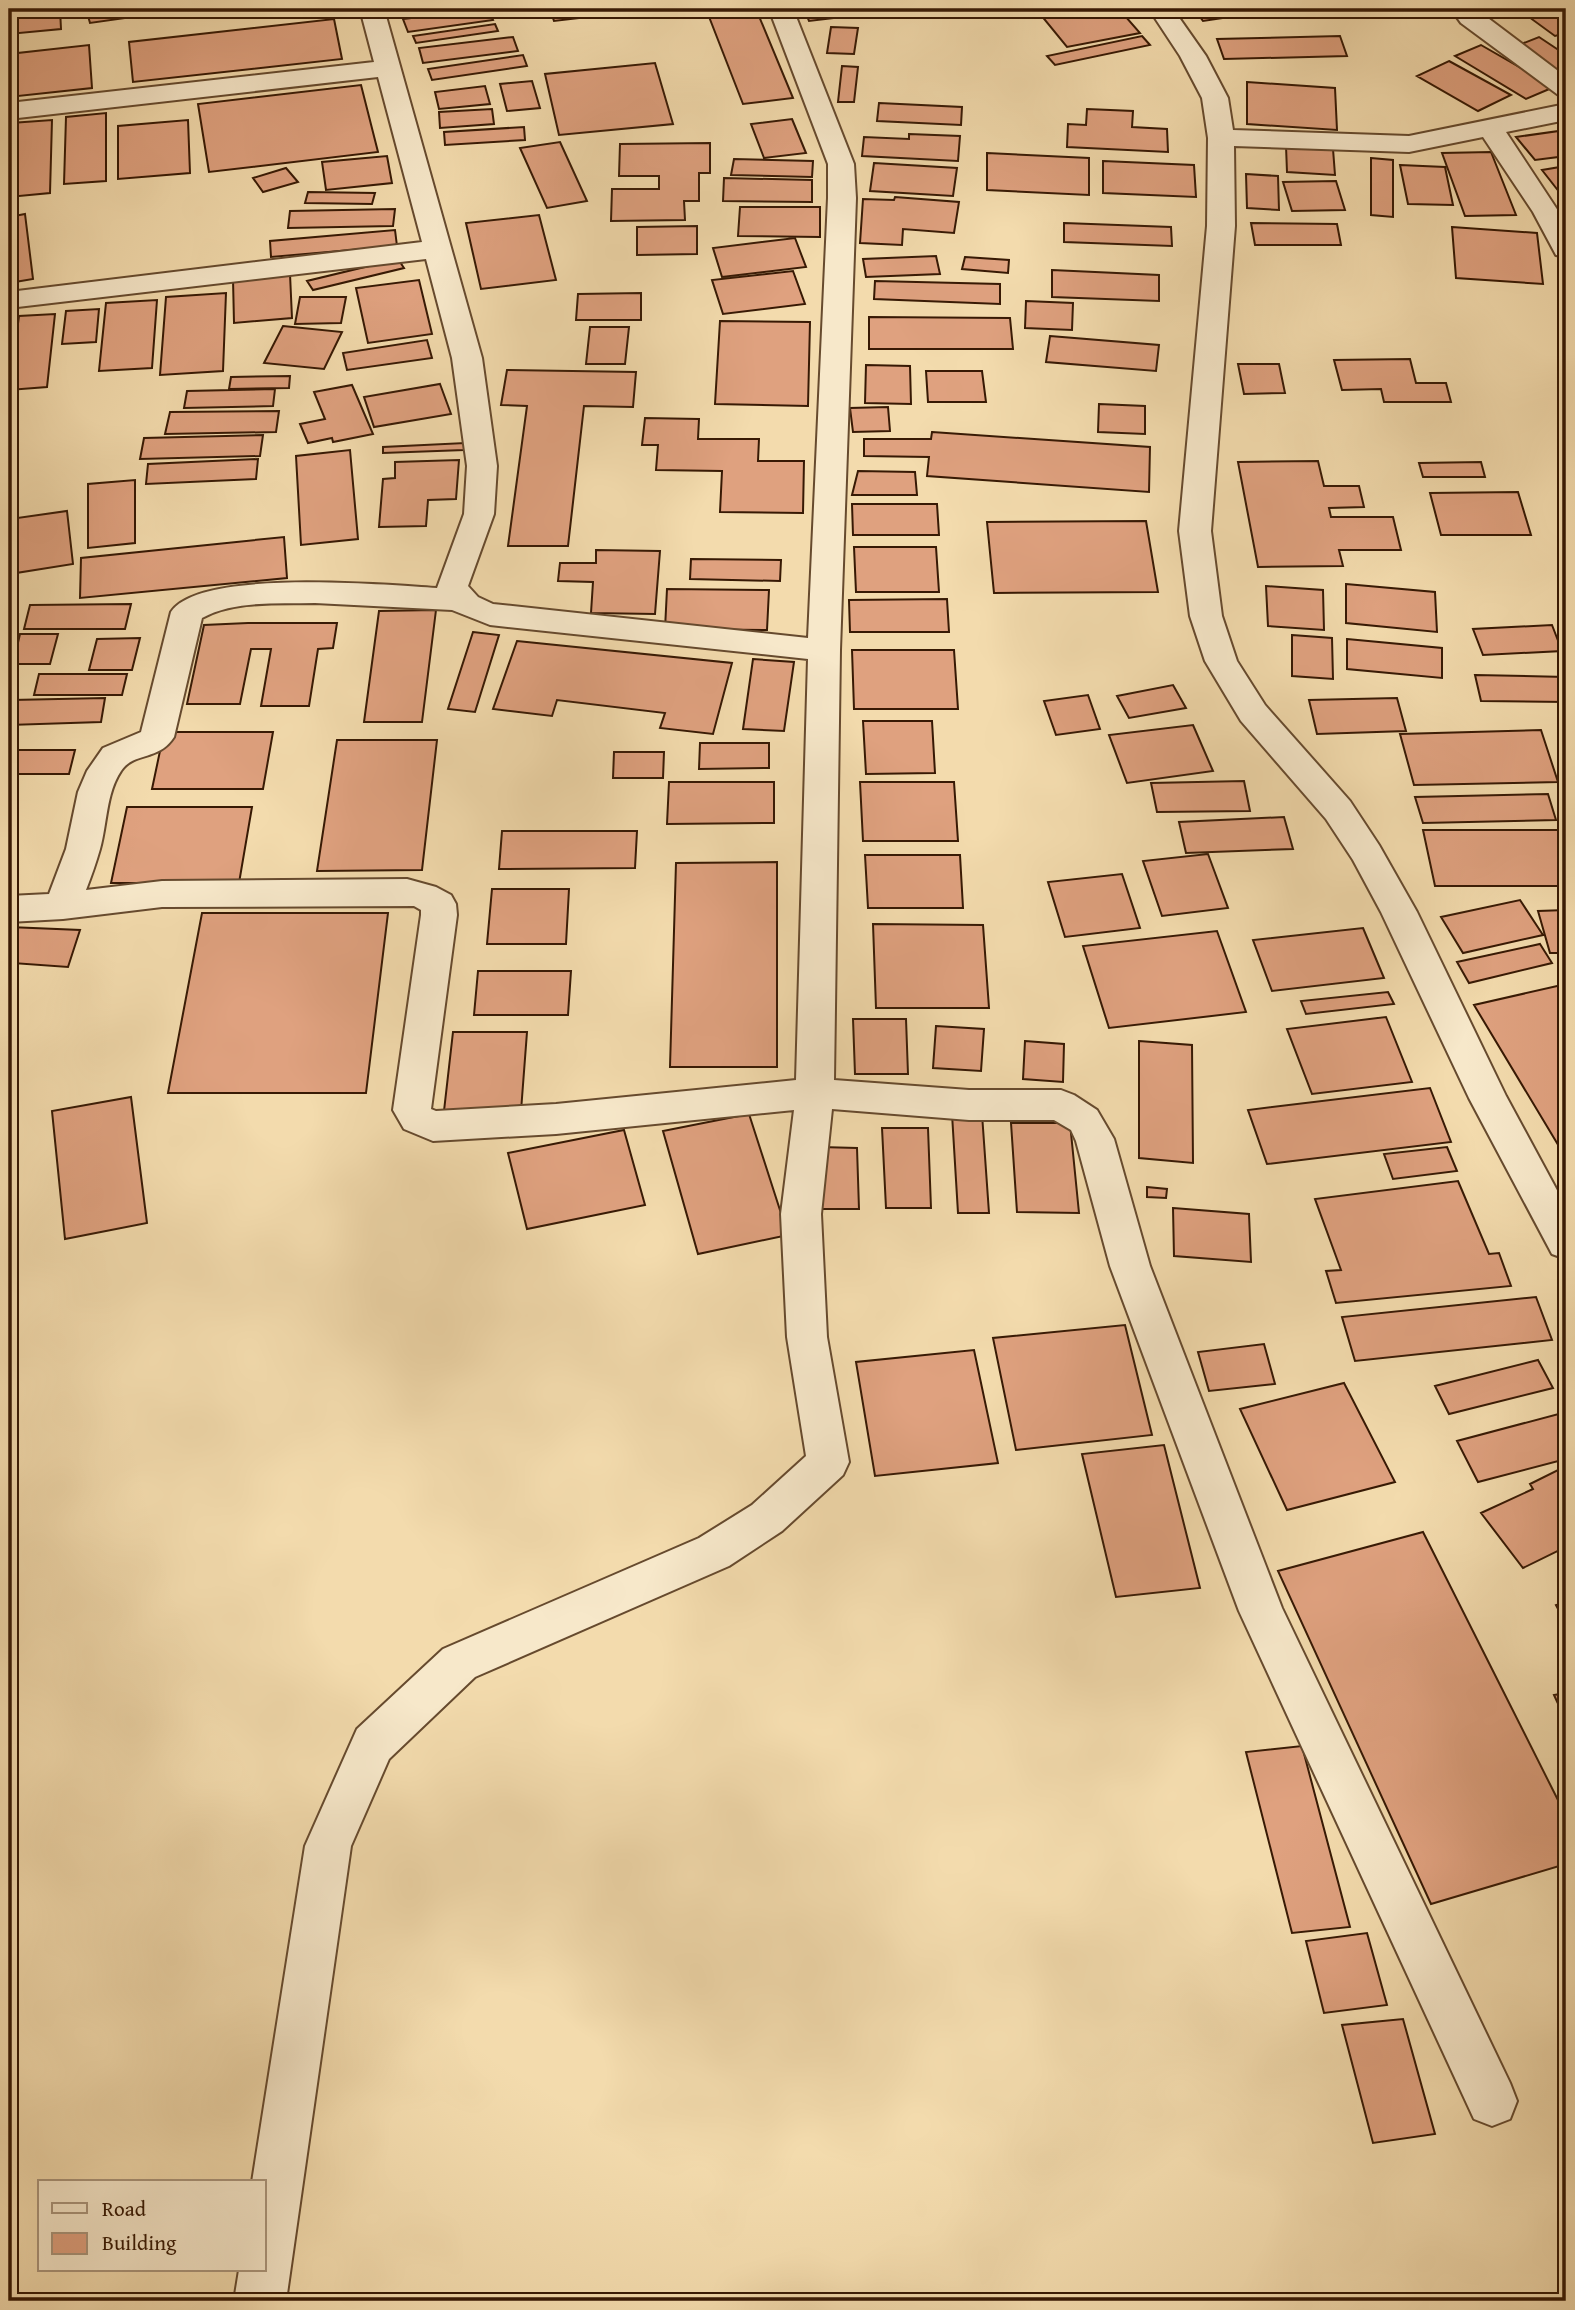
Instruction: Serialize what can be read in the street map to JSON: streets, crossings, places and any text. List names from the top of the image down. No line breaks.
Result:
{"legend":["Road","Building"]}
